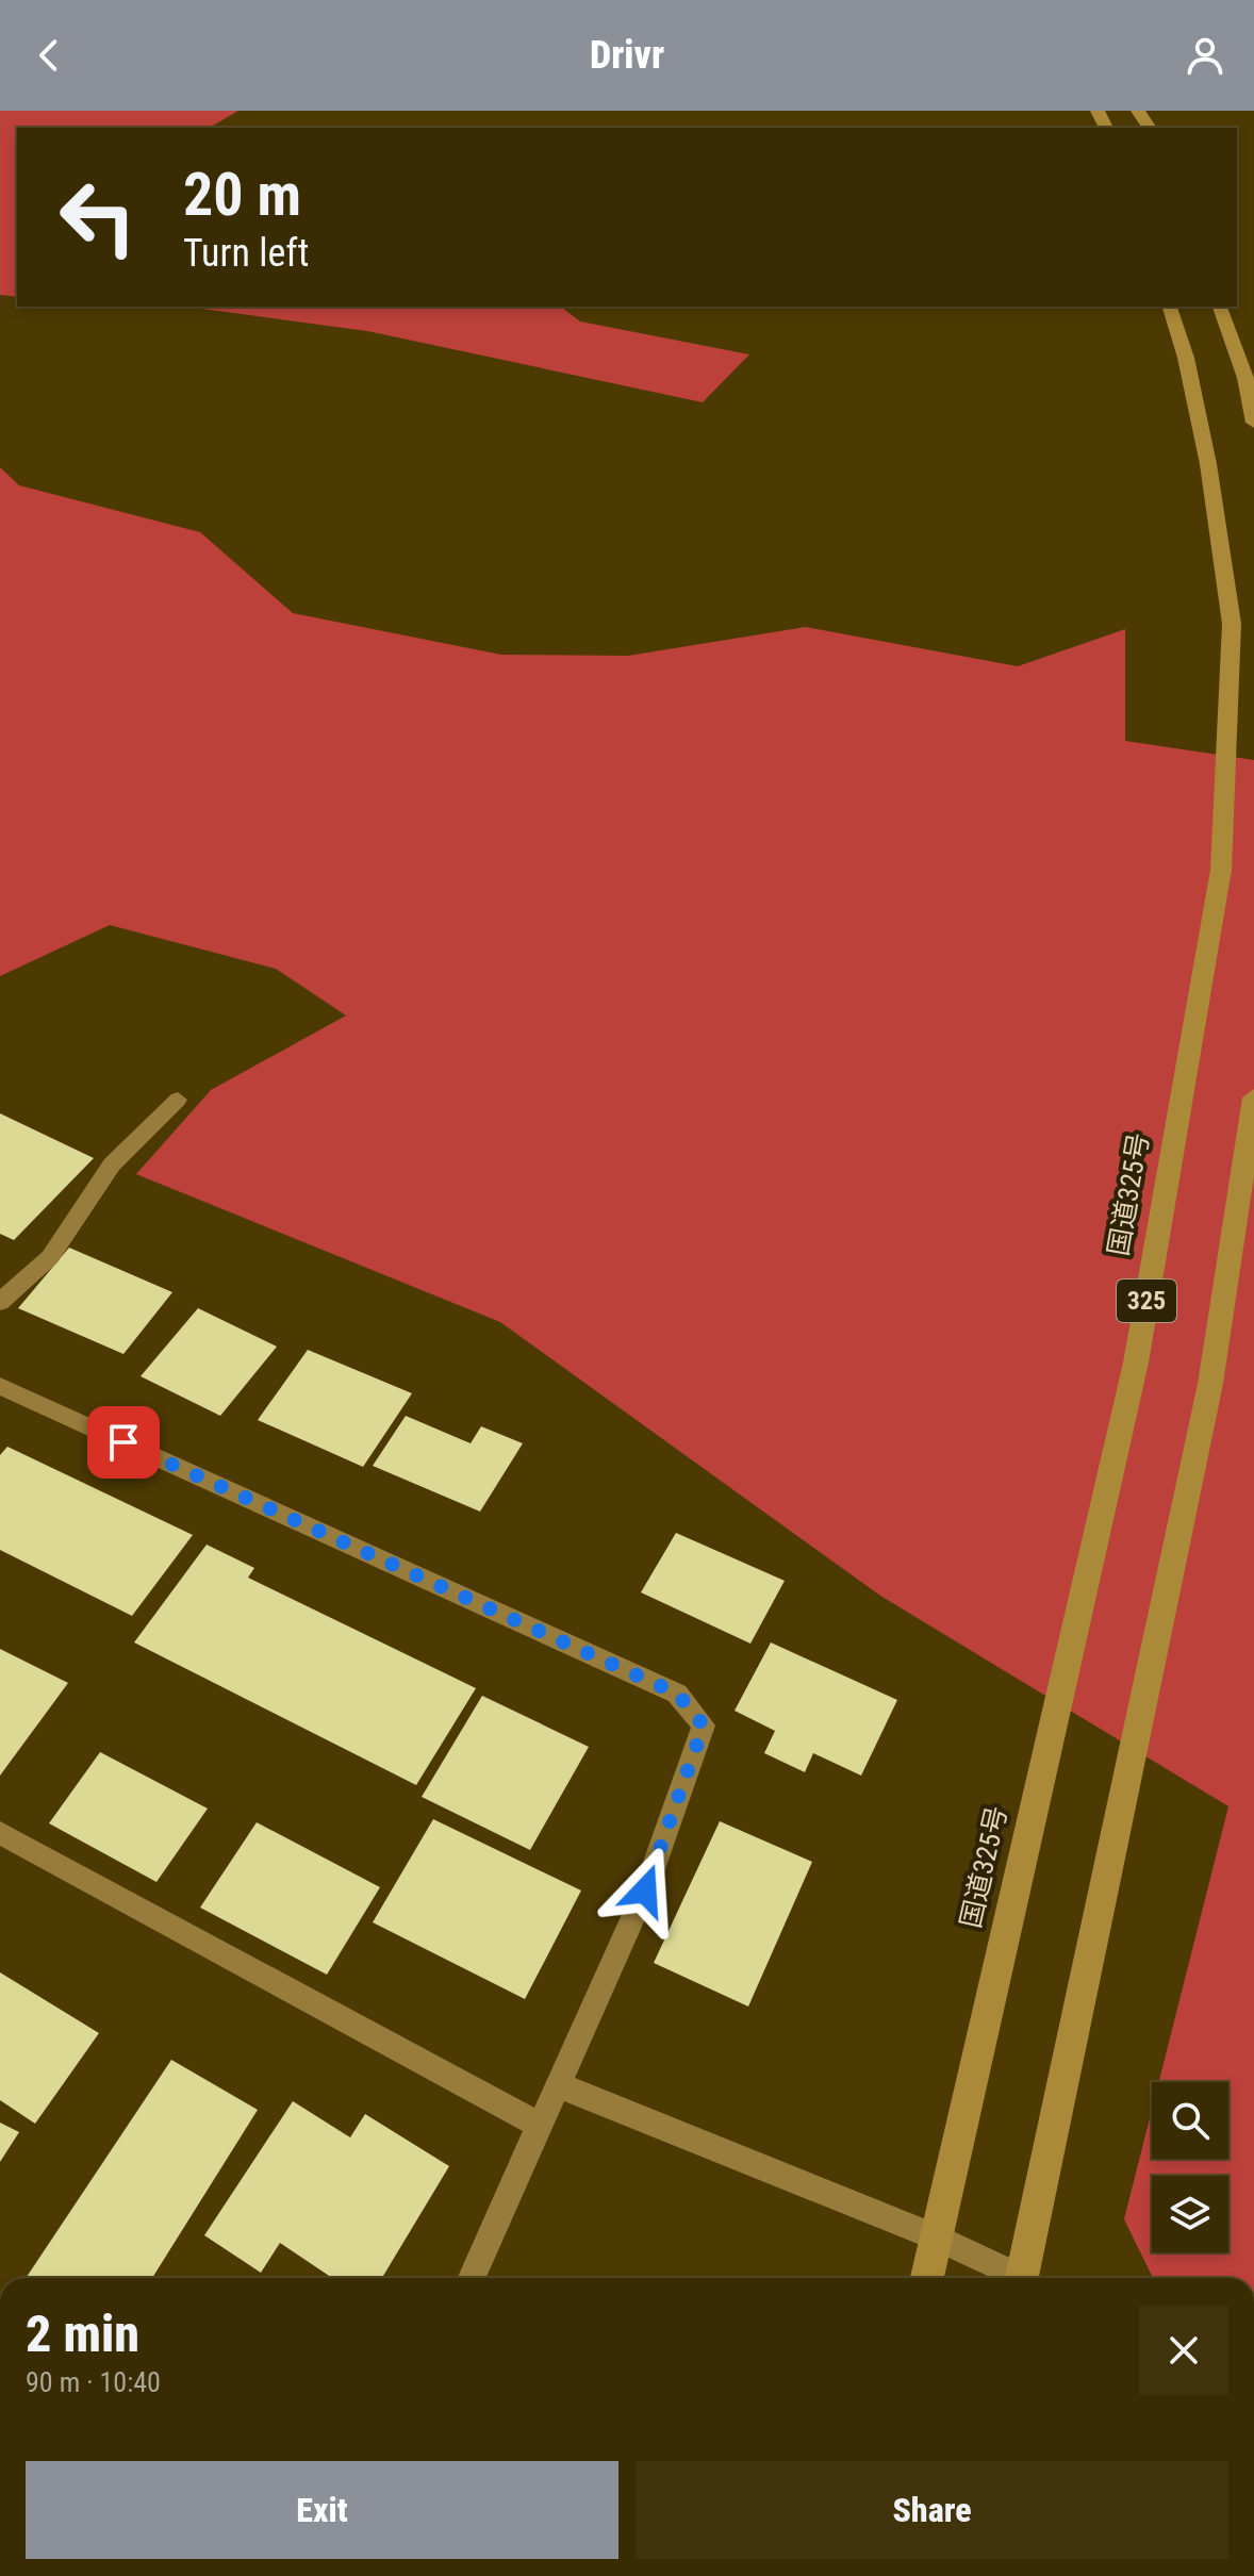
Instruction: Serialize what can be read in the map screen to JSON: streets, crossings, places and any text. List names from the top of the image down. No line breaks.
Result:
{"streets":{"highway":["国道325号","325"]},"page":{"header":"Drivr","turn":["20 m","Turn left"],"heading":["2 min","90 m · 10:40"],"buttons":["Exit","Share"]}}
